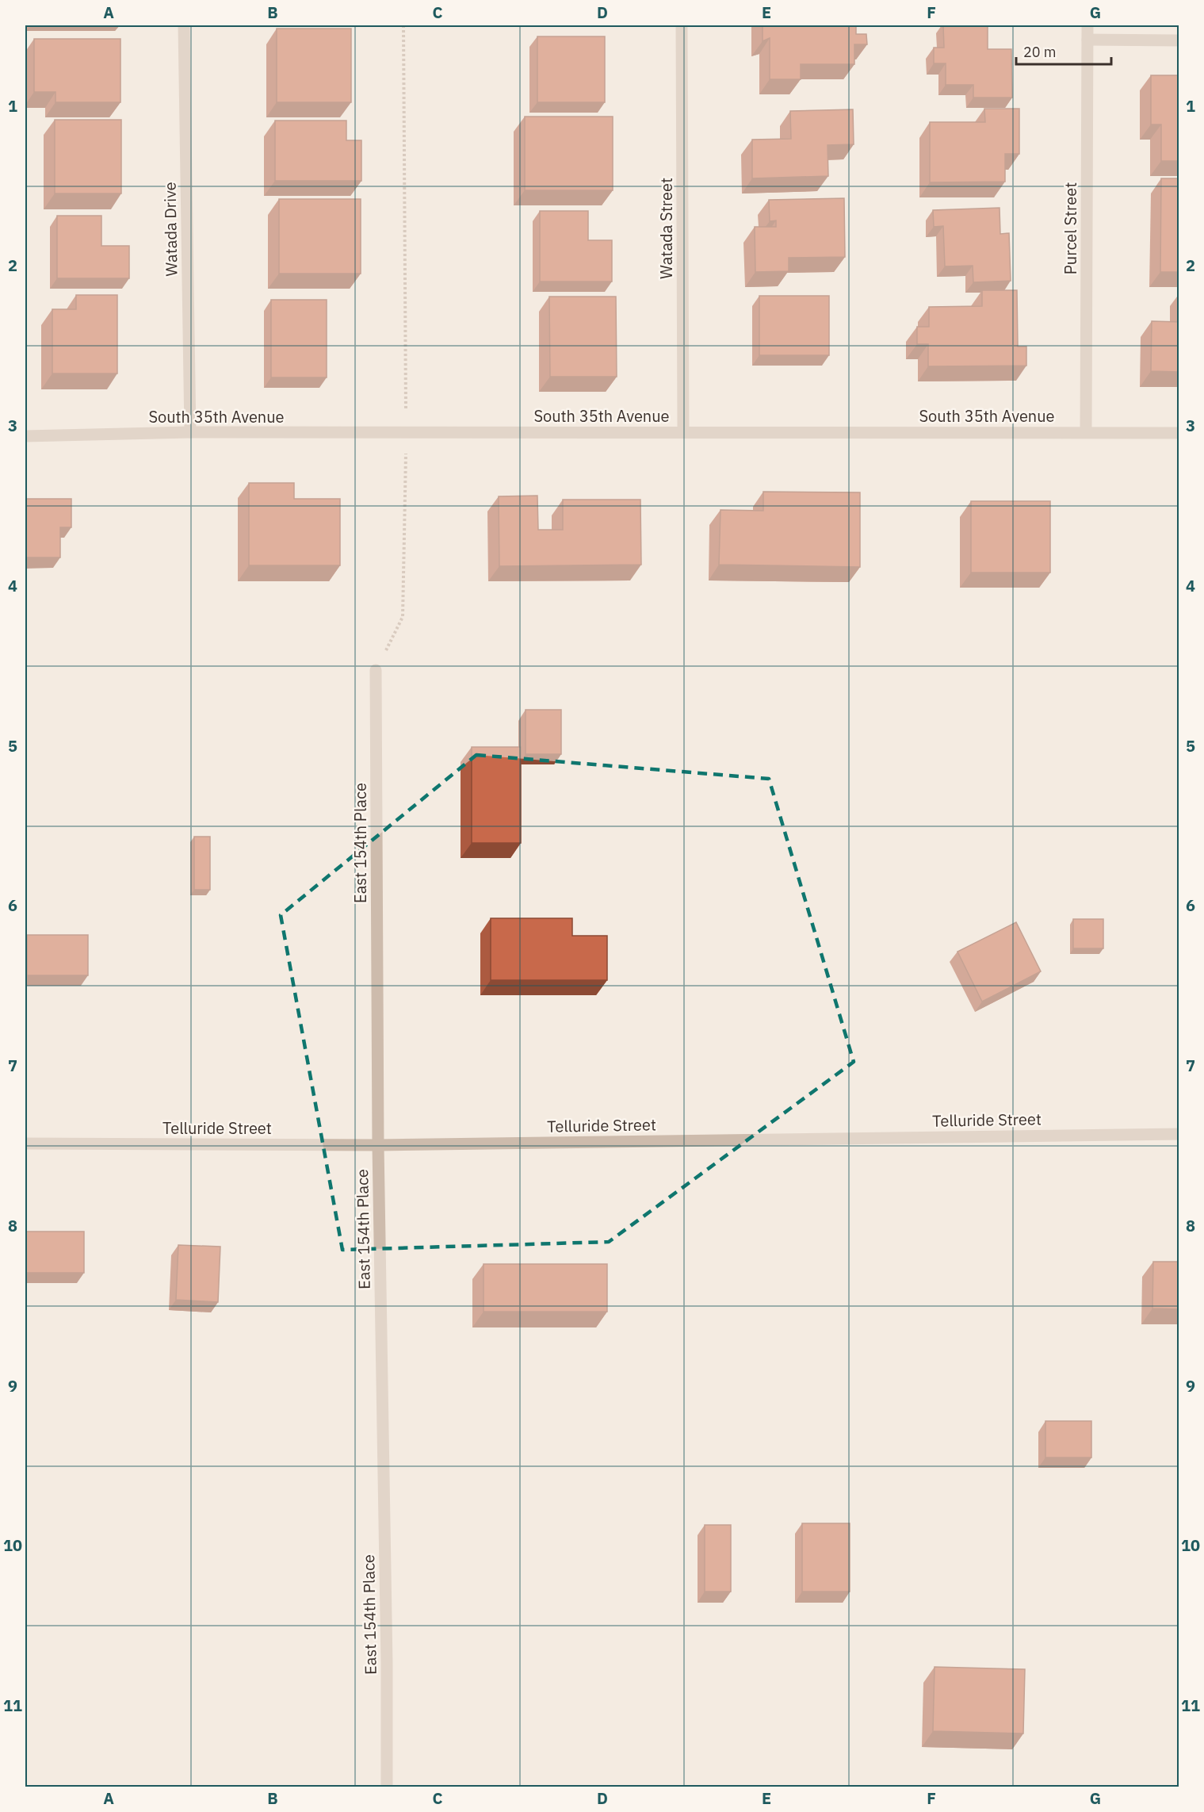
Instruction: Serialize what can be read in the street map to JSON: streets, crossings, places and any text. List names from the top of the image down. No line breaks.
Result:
{"streets":{"street":["Watada Street","Purcel Street","Watada Drive","South 35th Avenue","East 154th Place","Telluride Street"]},"crossings":[["Watada Street","South 35th Avenue"],["Purcel Street","South 35th Avenue"],["Watada Drive","South 35th Avenue"],["East 154th Place","Telluride Street"]],"scale_bar":"20 m","grid":{"columns":["A","B","C","D","E","F","G"],"rows":["1","2","3","4","5","6","7","8","9","10","11"]}}
